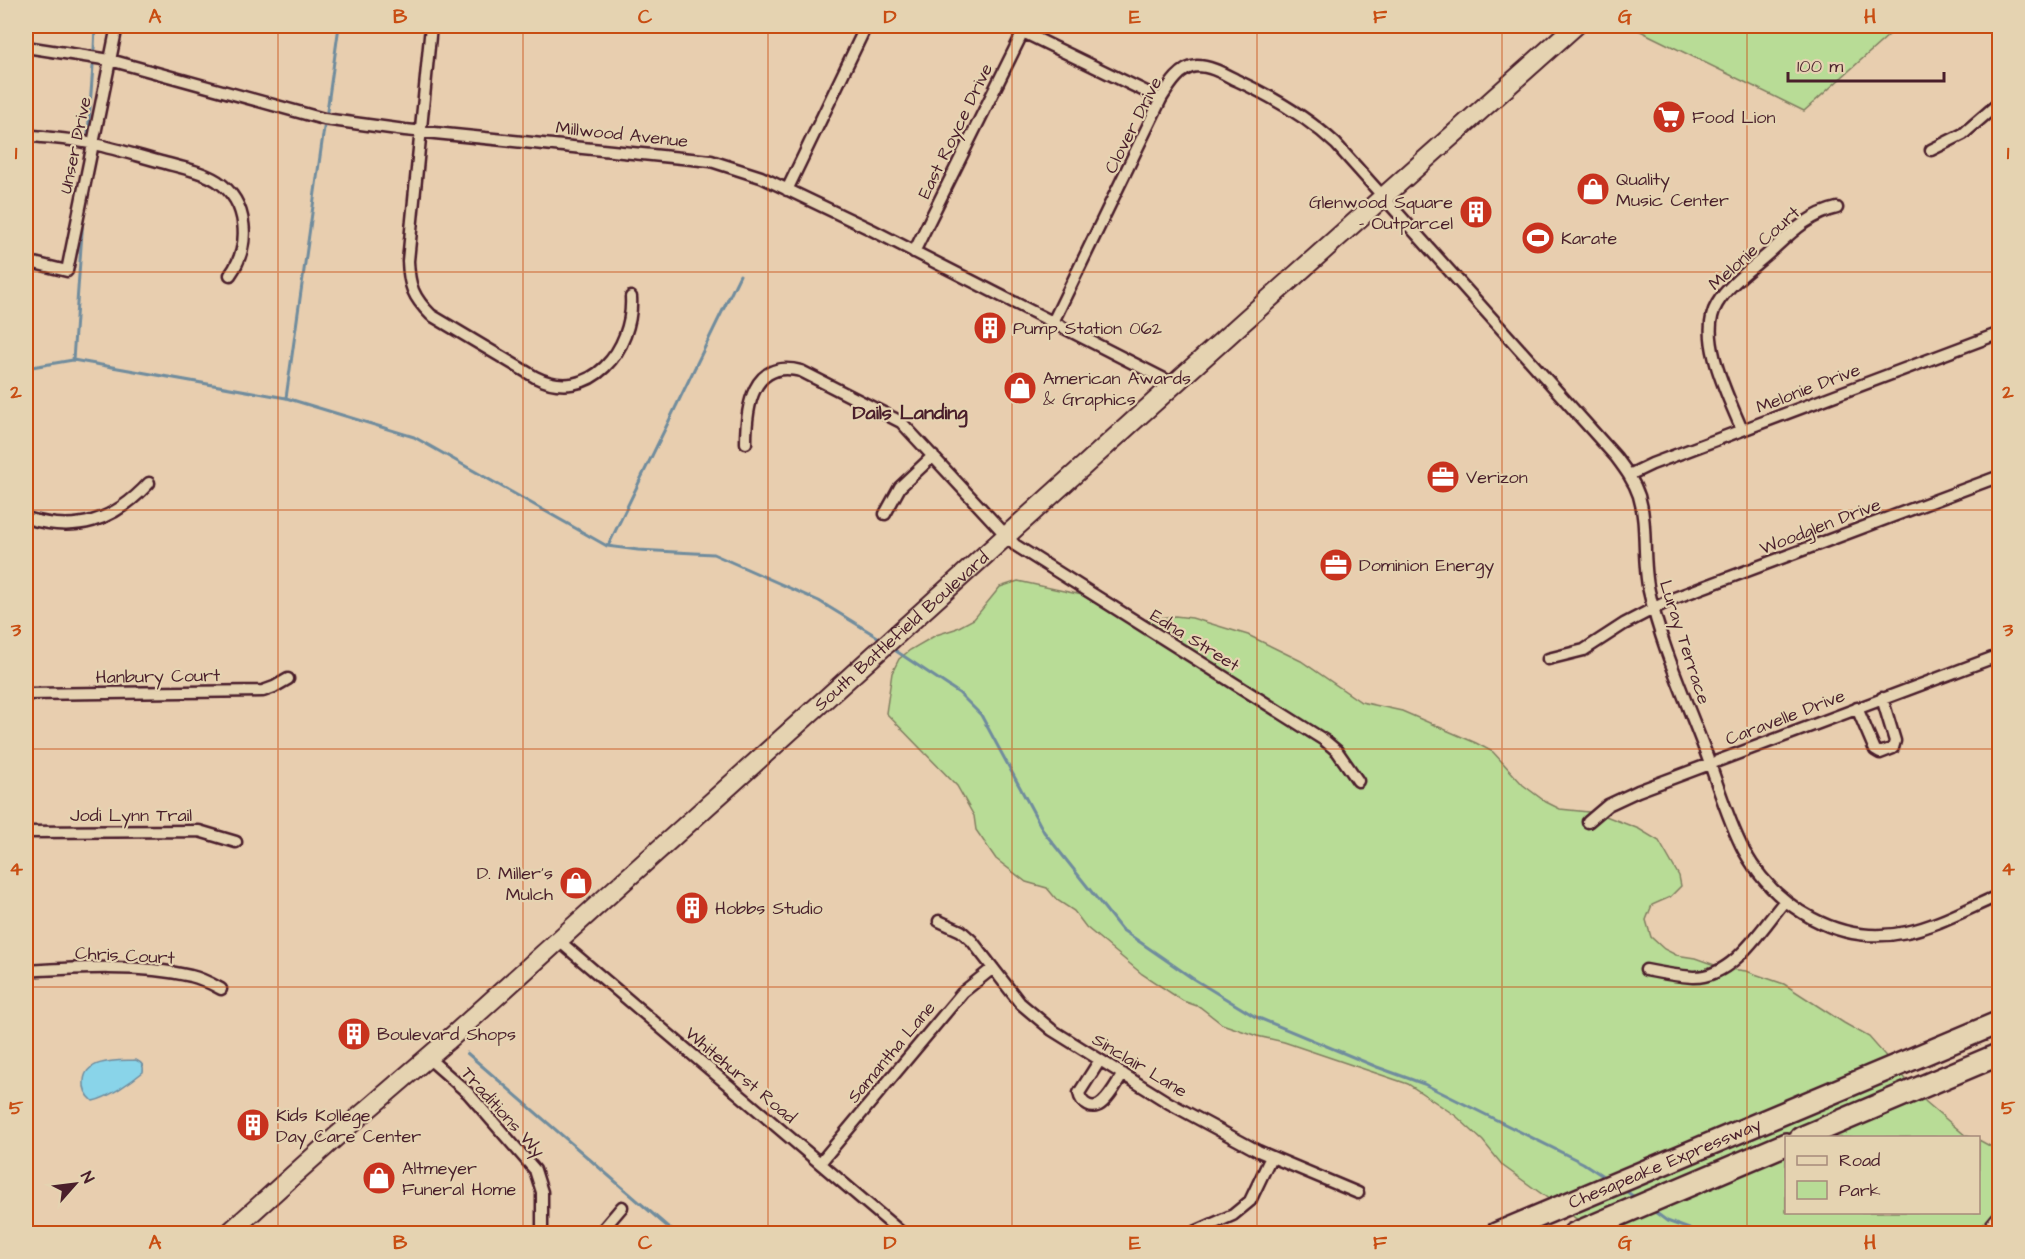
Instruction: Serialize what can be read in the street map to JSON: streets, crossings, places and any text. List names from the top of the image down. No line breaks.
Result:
{"streets":{"highway":["Chesapeake Expressway"],"main road":["South Battlefield Boulevard"],"street":["Clover Drive","East Royce Drive","Millwood Avenue","Unser Drive","Melonie Court","Melonie Drive","Woodglen Drive","Edna Street","Luray Terrace","Hanbury Court","Caravelle Drive","Jodi Lynn Trail","Chris Court","Samantha Lane","Sinclair Lane","Whitehurst Road","Traditions Wy"]},"crossings":[["Clover Drive","Millwood Avenue"],["Clover Drive","South Battlefield Boulevard"],["Clover Drive","Luray Terrace"],["East Royce Drive","Millwood Avenue"],["Millwood Avenue","Unser Drive"],["Millwood Avenue","South Battlefield Boulevard"],["Melonie Court","Melonie Drive"],["Melonie Drive","Luray Terrace"],["Woodglen Drive","Luray Terrace"],["South Battlefield Boulevard","Edna Street"],["South Battlefield Boulevard","Luray Terrace"],["South Battlefield Boulevard","Whitehurst Road"],["South Battlefield Boulevard","Traditions Wy"],["Luray Terrace","Caravelle Drive"],["Samantha Lane","Sinclair Lane"],["Samantha Lane","Whitehurst Road"]],"districts":["Dails Landing"],"places":{"supermarket":["Food Lion"],"shop":["Quality Music Center","American Awards & Graphics","D. Miller's Mulch","Altmeyer Funeral Home"],"building":["Glenwood Square - Outparcel","Pump Station 062","Hobbs Studio","Boulevard Shops","Kids Kollege Day Care Center"],"sports":["Karate"],"office":["Verizon","Dominion Energy"]},"legend":["Road","Park"],"scale_bar":"100 m","north":"top right","grid":{"columns":["A","B","C","D","E","F","G","H"],"rows":["1","2","3","4","5"]}}
